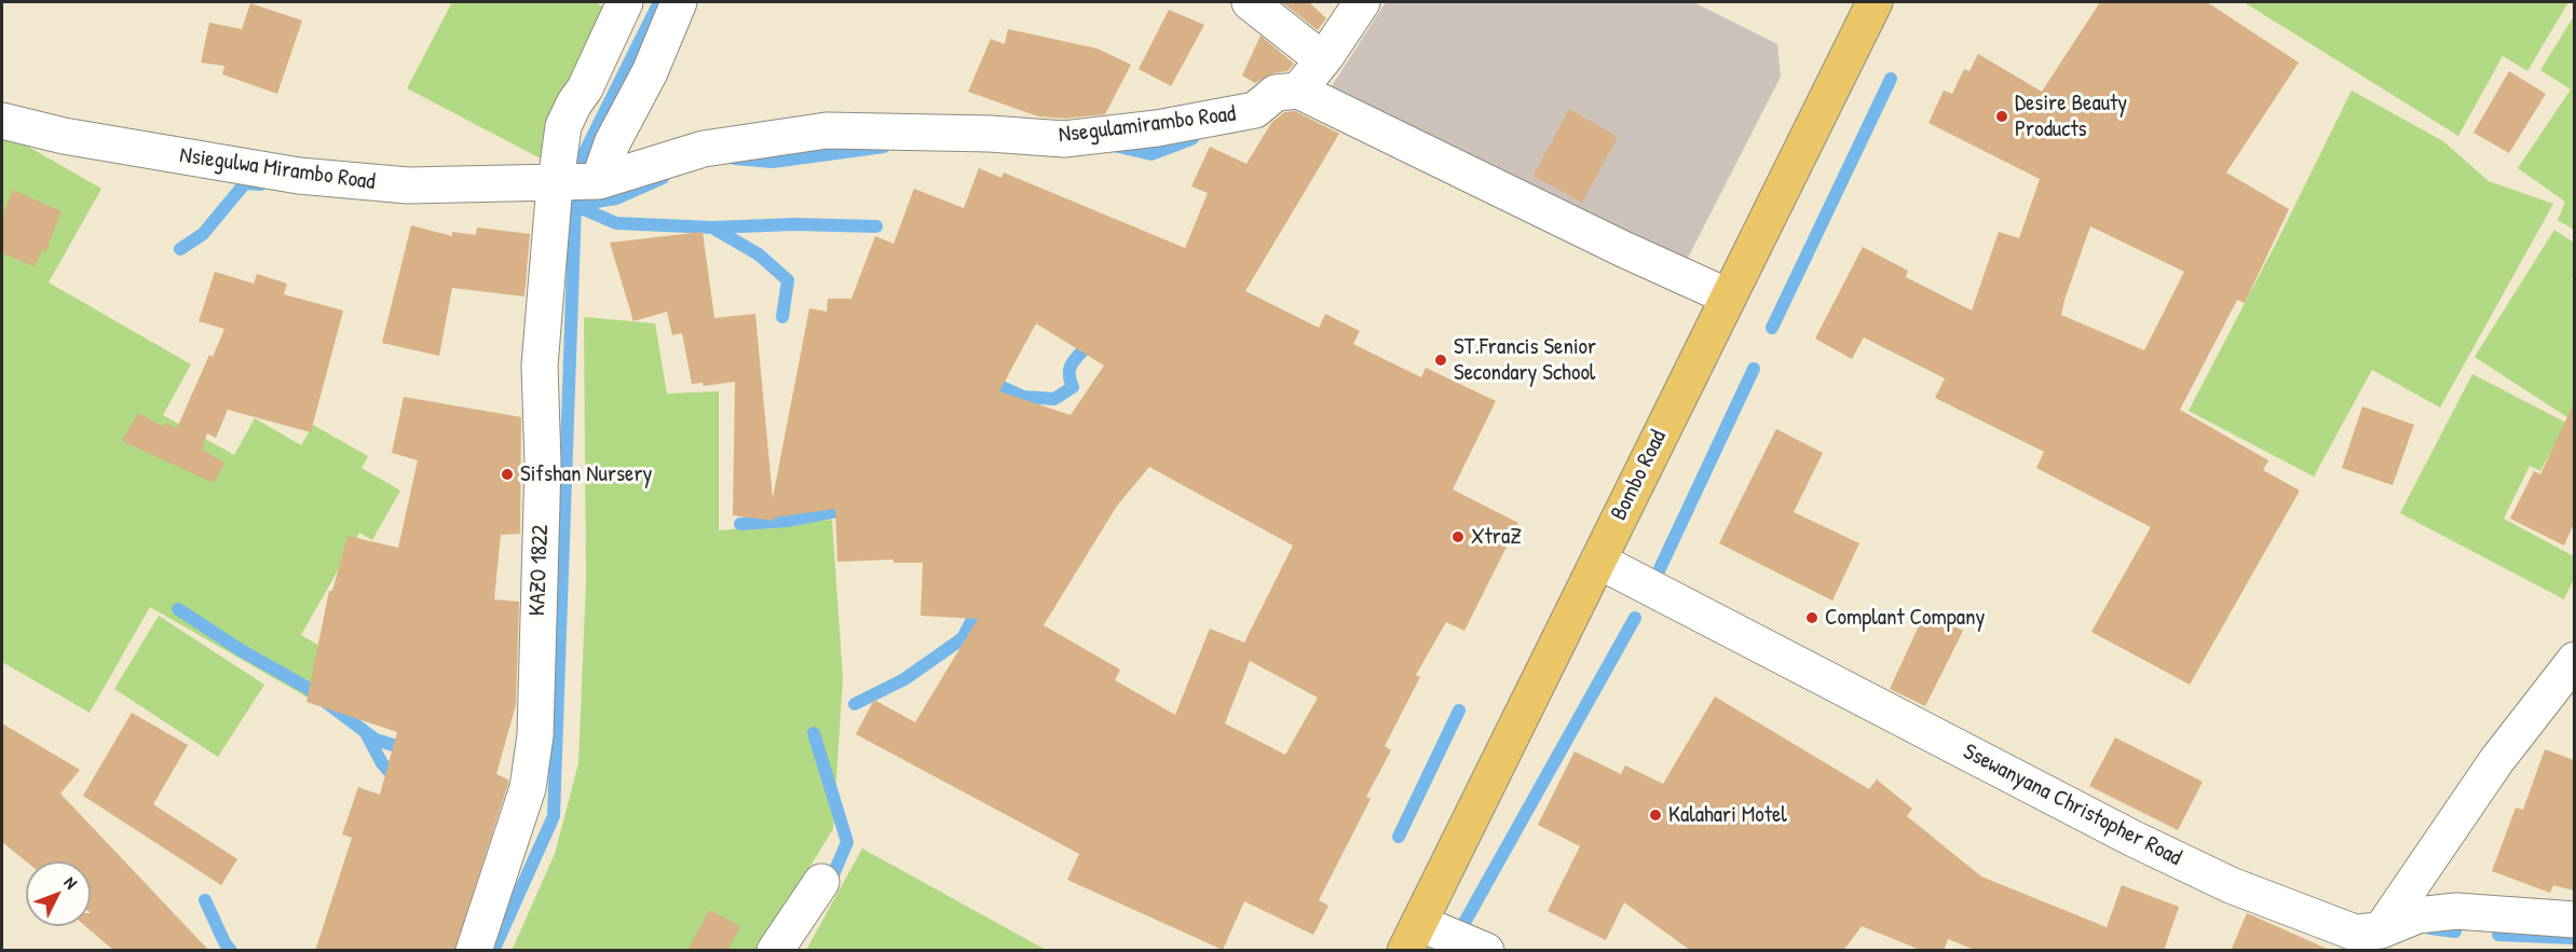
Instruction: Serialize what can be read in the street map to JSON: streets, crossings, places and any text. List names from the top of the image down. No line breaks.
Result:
{"streets":{"main road":["Bombo Road"],"street":["Nsegulamirambo Road","Nsiegulwa Mirambo Road","KAZO 1822","Ssewanyana Christopher Road"]},"crossings":[["Nsegulamirambo Road","Nsiegulwa Mirambo Road"],["Nsegulamirambo Road","KAZO 1822"],["Nsiegulwa Mirambo Road","KAZO 1822"],["Bombo Road","Ssewanyana Christopher Road"]],"places":["Desire Beauty Products","ST.Francis Senior Secondary School","Sifshan Nursery","XtraZ","Complant Company","Kalahari Motel"],"north":"top right"}
